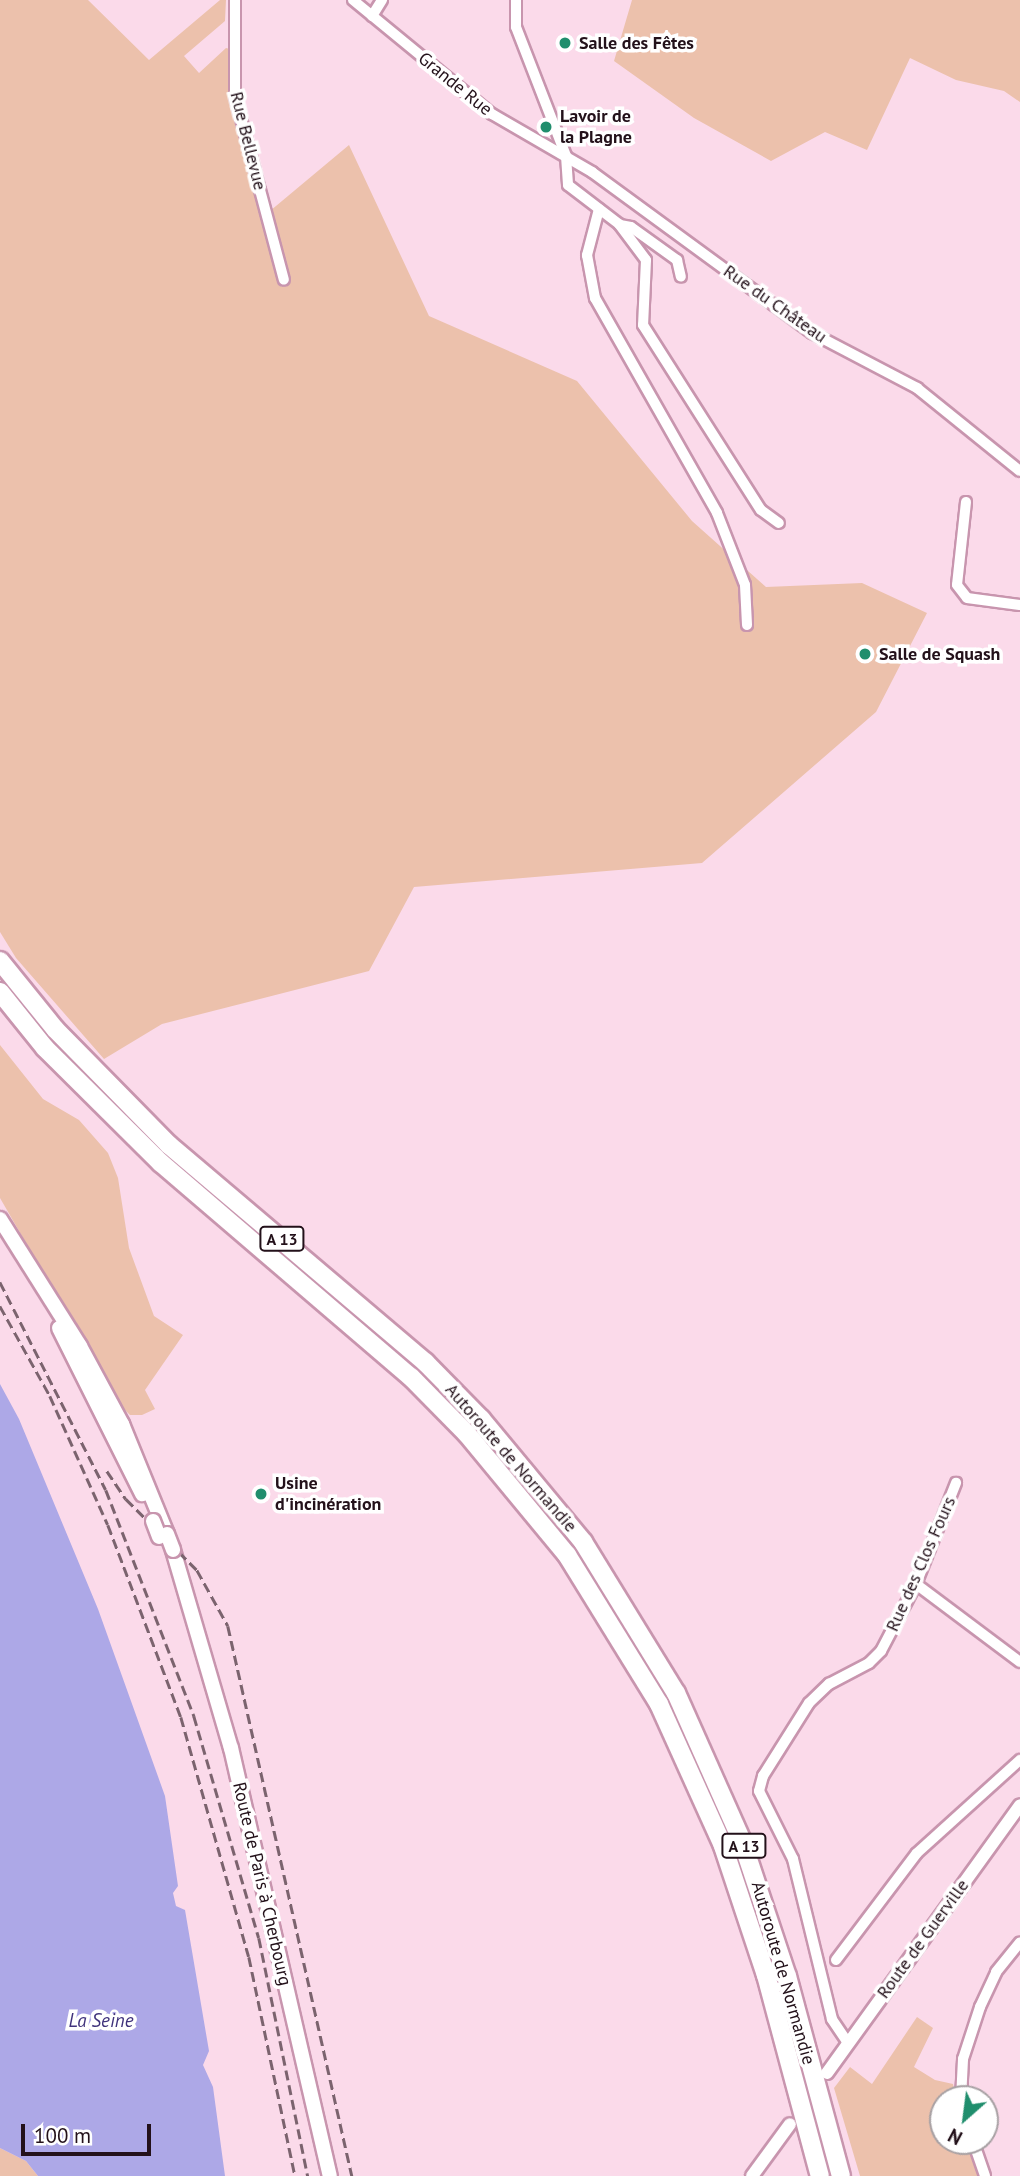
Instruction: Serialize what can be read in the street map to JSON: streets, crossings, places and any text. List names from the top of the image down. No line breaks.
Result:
{"streets":{"highway":["A 13","Autoroute de Normandie"],"main road":["Route de Paris à Cherbourg"],"street":["Grande Rue","Rue Bellevue","Rue du Château","Rue des Clos Fours","Route de Guerville"]},"crossings":[["Grande Rue","Rue du Château"],["Rue des Clos Fours","Route de Guerville"]],"water":["La Seine"],"places":["Salle des Fêtes","Lavoir de la Plagne","Salle de Squash","Usine d'incinération"],"scale_bar":"100 m","north":"bottom left"}
